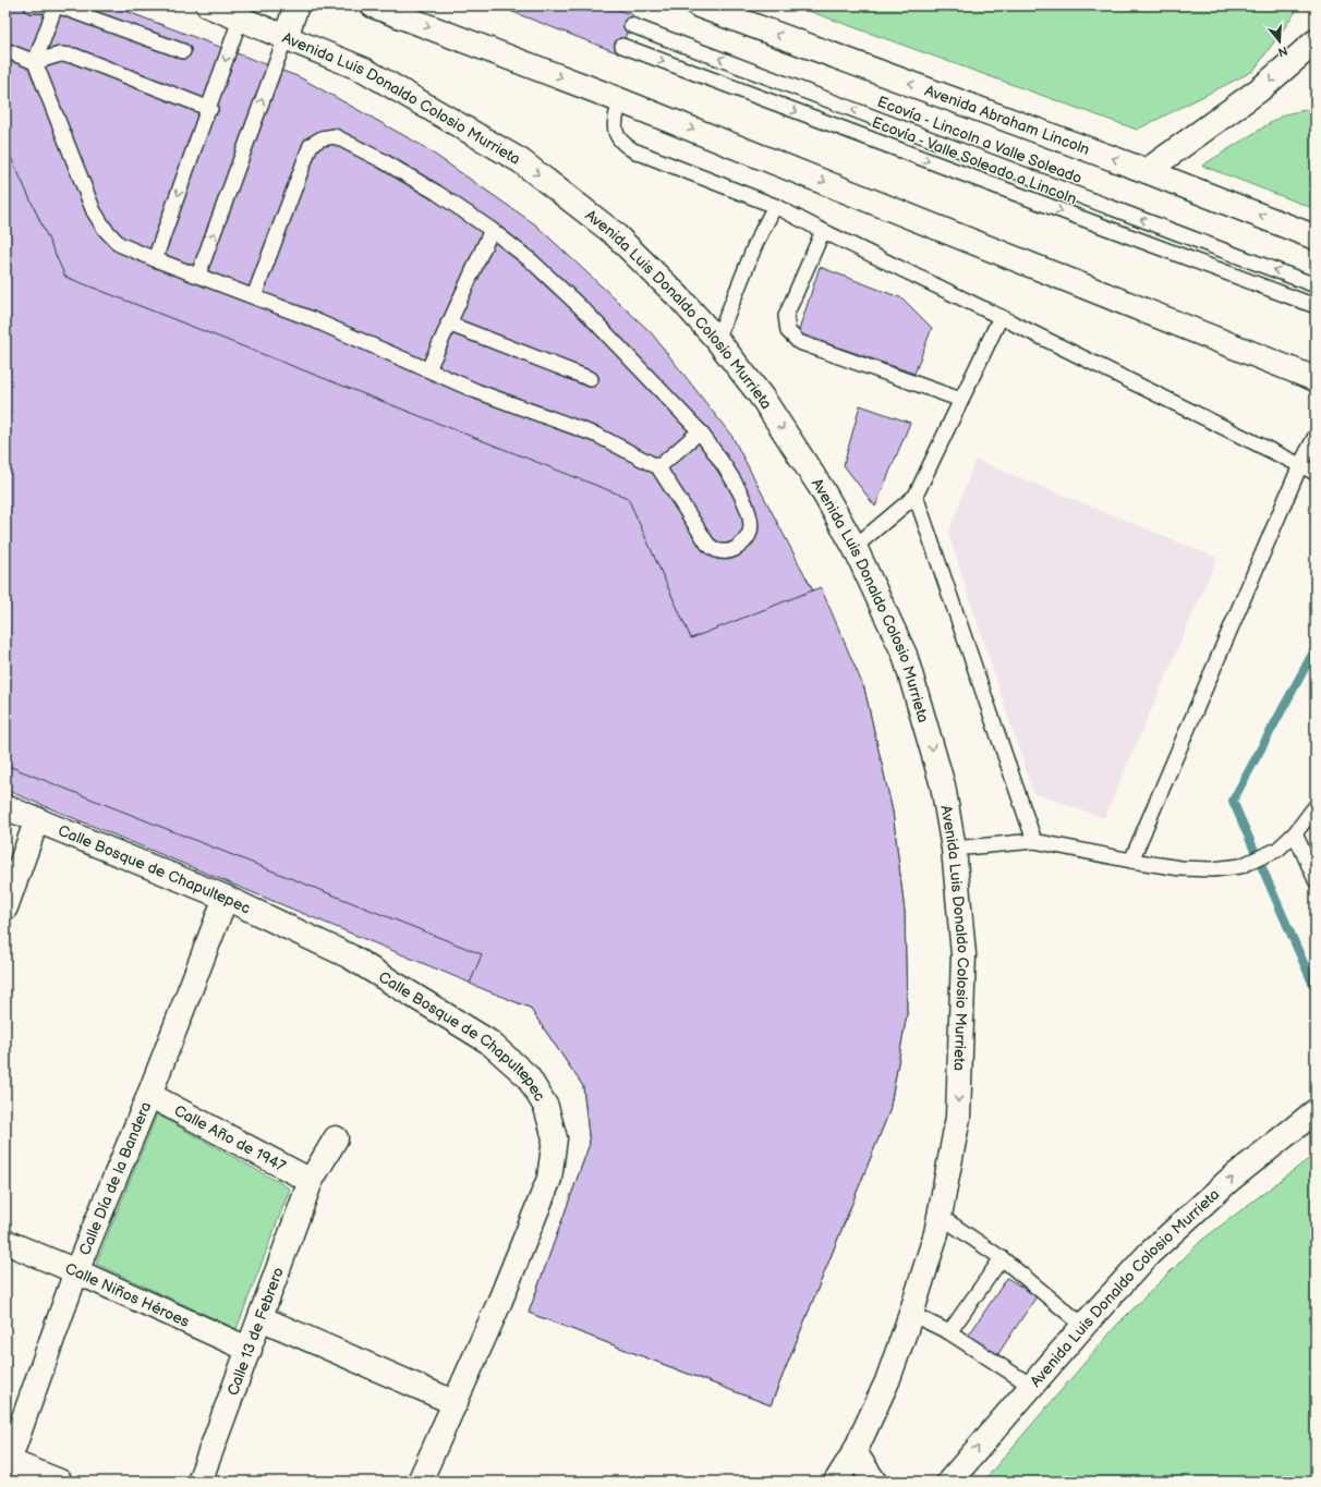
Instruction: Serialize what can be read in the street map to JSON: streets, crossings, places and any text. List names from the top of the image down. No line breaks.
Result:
{"streets":{"main road":["Avenida Luis Donaldo Colosio Murrieta","Avenida Abraham Lincoln","Calle Bosque de Chapultepec","Calle Año de 1947","Calle Día de la Bandera","Calle Niños Héroes","Calle 13 de Febrero"],"lane":["Ecovía - Lincoln a Valle Soleado","Ecovía - Valle Soleado a Lincoln"]},"crossings":[["Calle Bosque de Chapultepec","Calle Día de la Bandera"],["Calle Año de 1947","Calle Día de la Bandera"],["Calle Año de 1947","Calle 13 de Febrero"],["Calle Día de la Bandera","Calle Niños Héroes"],["Calle Niños Héroes","Calle 13 de Febrero"]],"one_way":["Ecovía - Lincoln a Valle Soleado"],"north":"bottom"}
